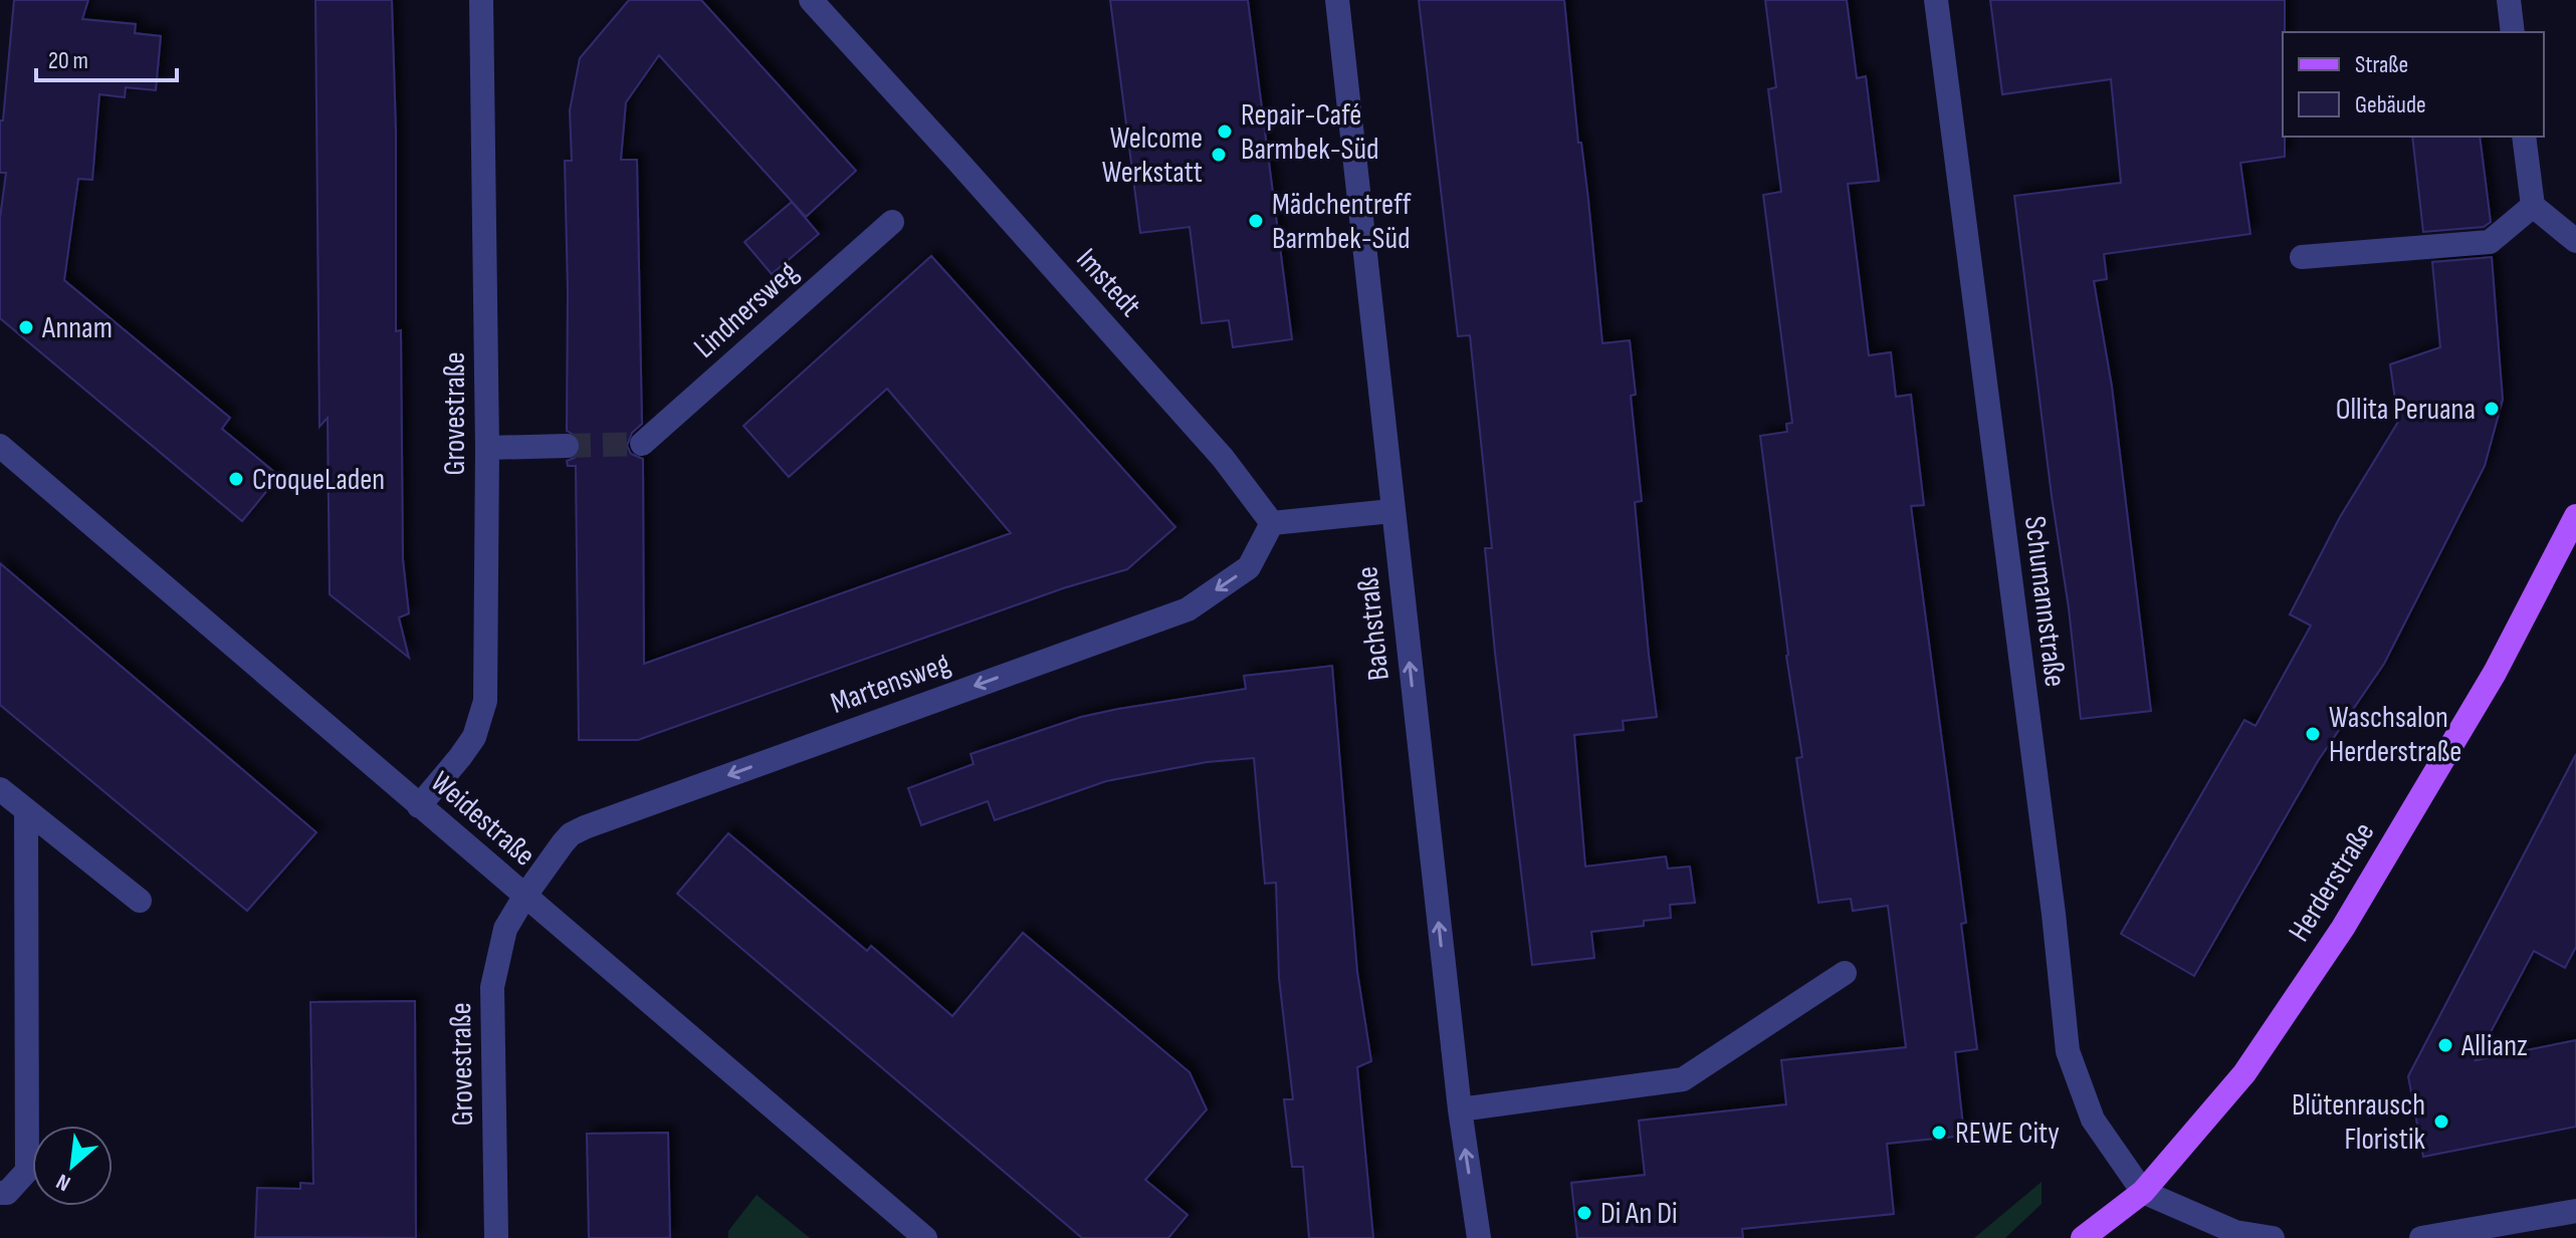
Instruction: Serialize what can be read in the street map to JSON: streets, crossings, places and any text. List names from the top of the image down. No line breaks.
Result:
{"streets":{"main road":["Herderstraße"],"street":["Imstedt","Lindnersweg","Grovestraße","Schumannstraße","Bachstraße","Martensweg","Weidestraße"]},"crossings":[["Imstedt","Martensweg"],["Grovestraße","Martensweg"],["Grovestraße","Weidestraße"],["Schumannstraße","Herderstraße"],["Martensweg","Weidestraße"]],"one_way":["Bachstraße","Martensweg"],"places":["Repair-Café Barmbek-Süd","Welcome Werkstatt","Mädchentreff Barmbek-Süd","Annam","Ollita Peruana","CroqueLaden","Waschsalon Herderstraße","Allianz","Blütenrausch Floristik","REWE City","Di An Di"],"legend":["Straße","Gebäude"],"scale_bar":"20 m","north":"bottom left"}
